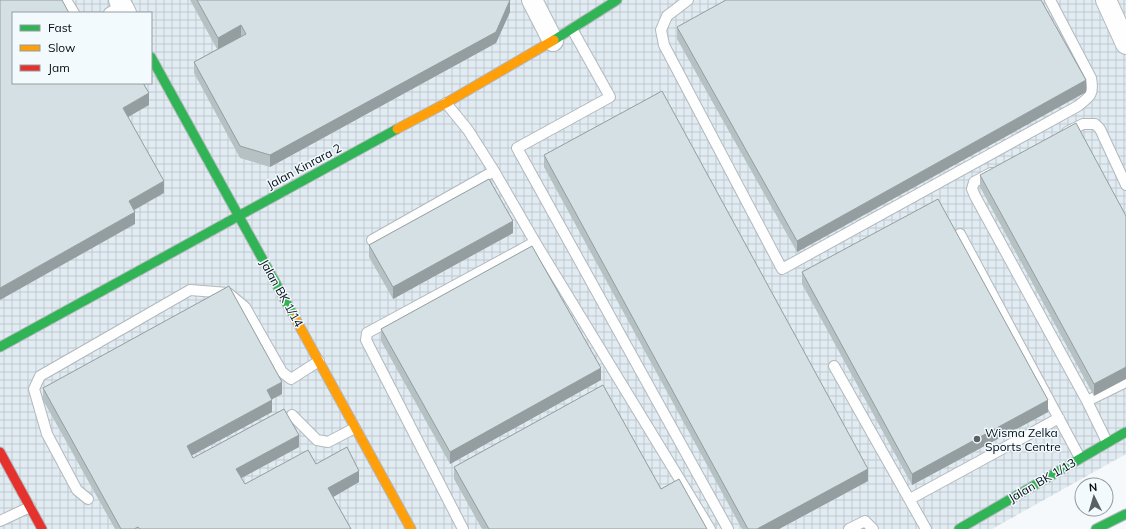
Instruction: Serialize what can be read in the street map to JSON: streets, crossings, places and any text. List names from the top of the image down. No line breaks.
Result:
{"streets":{"street":["Jalan Kinrara 2","Jalan BK 1/14","Jalan BK 1/13"]},"crossings":[["Jalan Kinrara 2","Jalan BK 1/14"]],"places":["Wisma Zelka Sports Centre"],"legend":["Fast","Slow","Jam"],"north":"top"}
